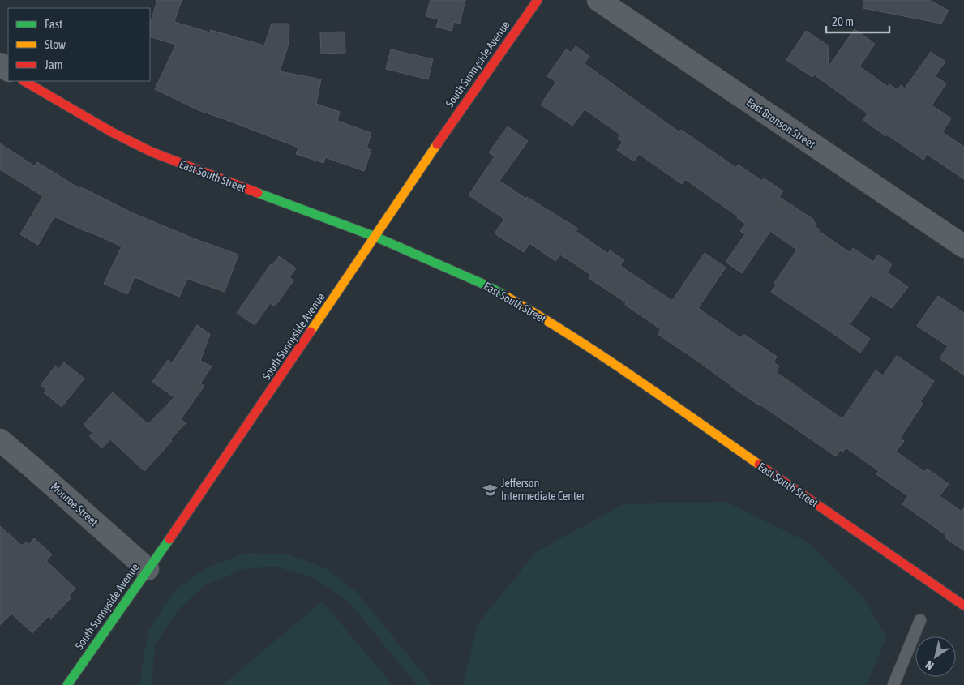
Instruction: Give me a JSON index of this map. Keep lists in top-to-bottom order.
{
  "streets": {
    "street": [
      "South Sunnyside Avenue",
      "East Bronson Street",
      "East South Street",
      "Monroe Street"
    ]
  },
  "crossings": [
    ["South Sunnyside Avenue", "East South Street"],
    ["South Sunnyside Avenue", "Monroe Street"]
  ],
  "places": {
    "school or university": ["Jefferson Intermediate Center"]
  },
  "legend": ["Fast", "Slow", "Jam"],
  "scale_bar": "20 m",
  "north": "bottom left"
}
